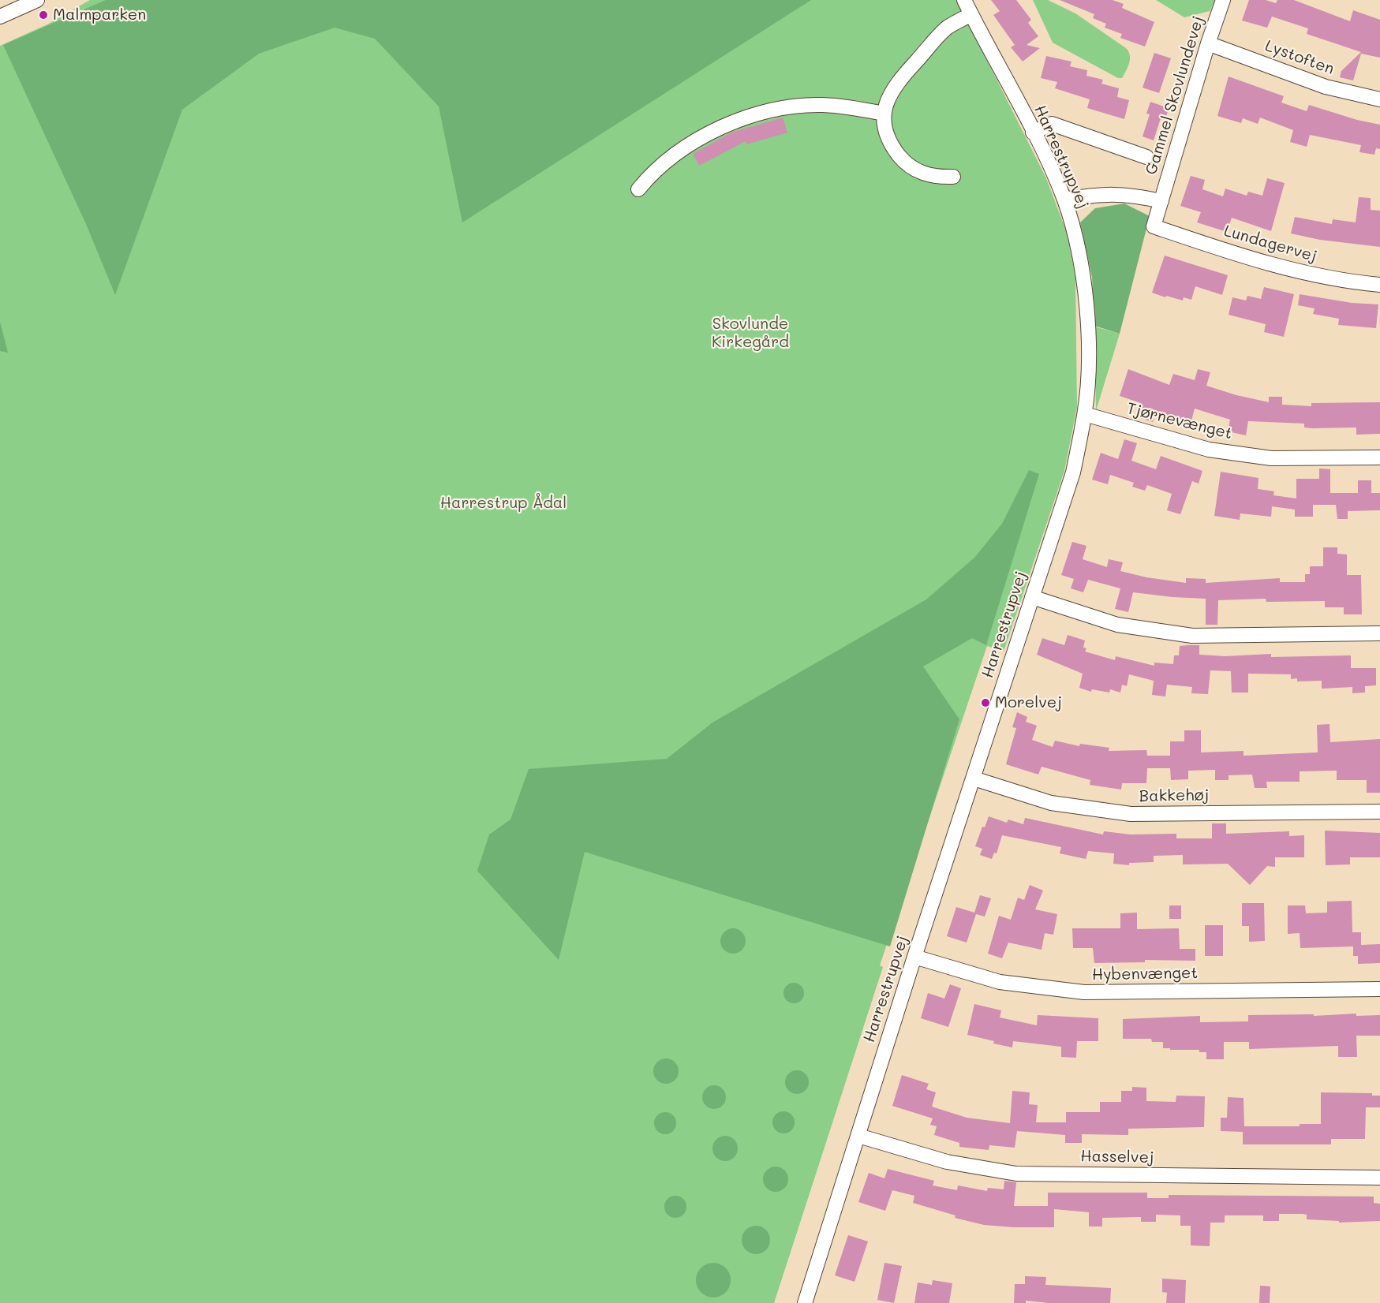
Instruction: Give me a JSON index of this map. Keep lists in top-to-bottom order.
{
  "streets": {
    "street": [
      "Lystoften",
      "Gammel Skovlundevej",
      "Harrestrupvej",
      "Lundagervej",
      "Tjørnevænget",
      "Bakkehøj",
      "Hybenvænget",
      "Hasselvej"
    ]
  },
  "crossings": [
    ["Lystoften", "Gammel Skovlundevej"],
    ["Gammel Skovlundevej", "Lundagervej"],
    ["Harrestrupvej", "Tjørnevænget"],
    ["Harrestrupvej", "Bakkehøj"],
    ["Harrestrupvej", "Hybenvænget"],
    ["Harrestrupvej", "Hasselvej"]
  ],
  "parks": ["Skovlunde Kirkegård", "Harrestrup Ådal"],
  "places": ["Malmparken", "Morelvej"]
}
